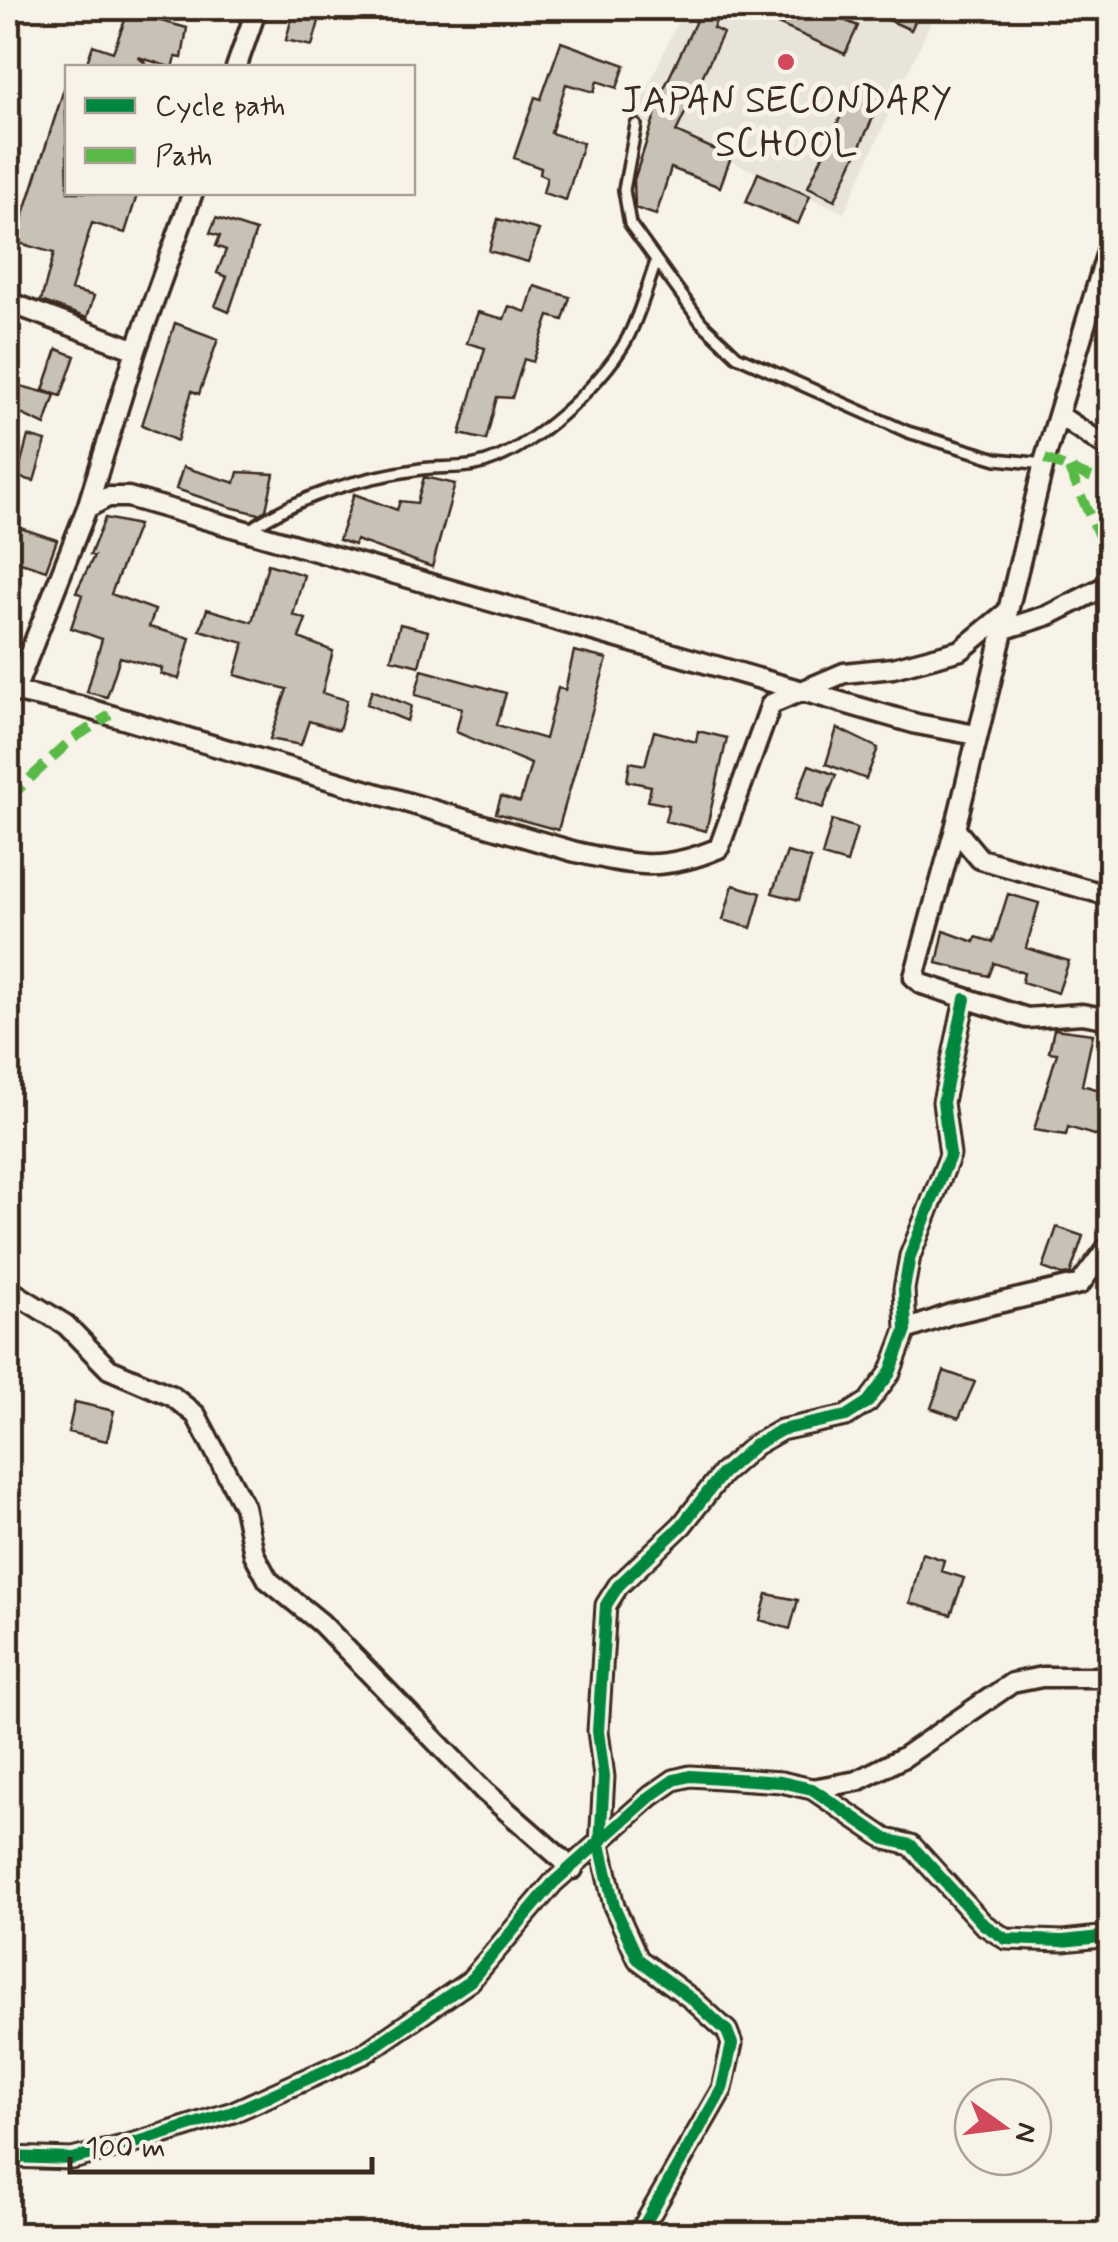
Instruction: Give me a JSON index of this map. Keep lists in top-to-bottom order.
{
  "places": ["JAPAN SECONDARY SCHOOL"],
  "legend": ["Cycle path", "Path"],
  "scale_bar": "100 m",
  "north": "right"
}
